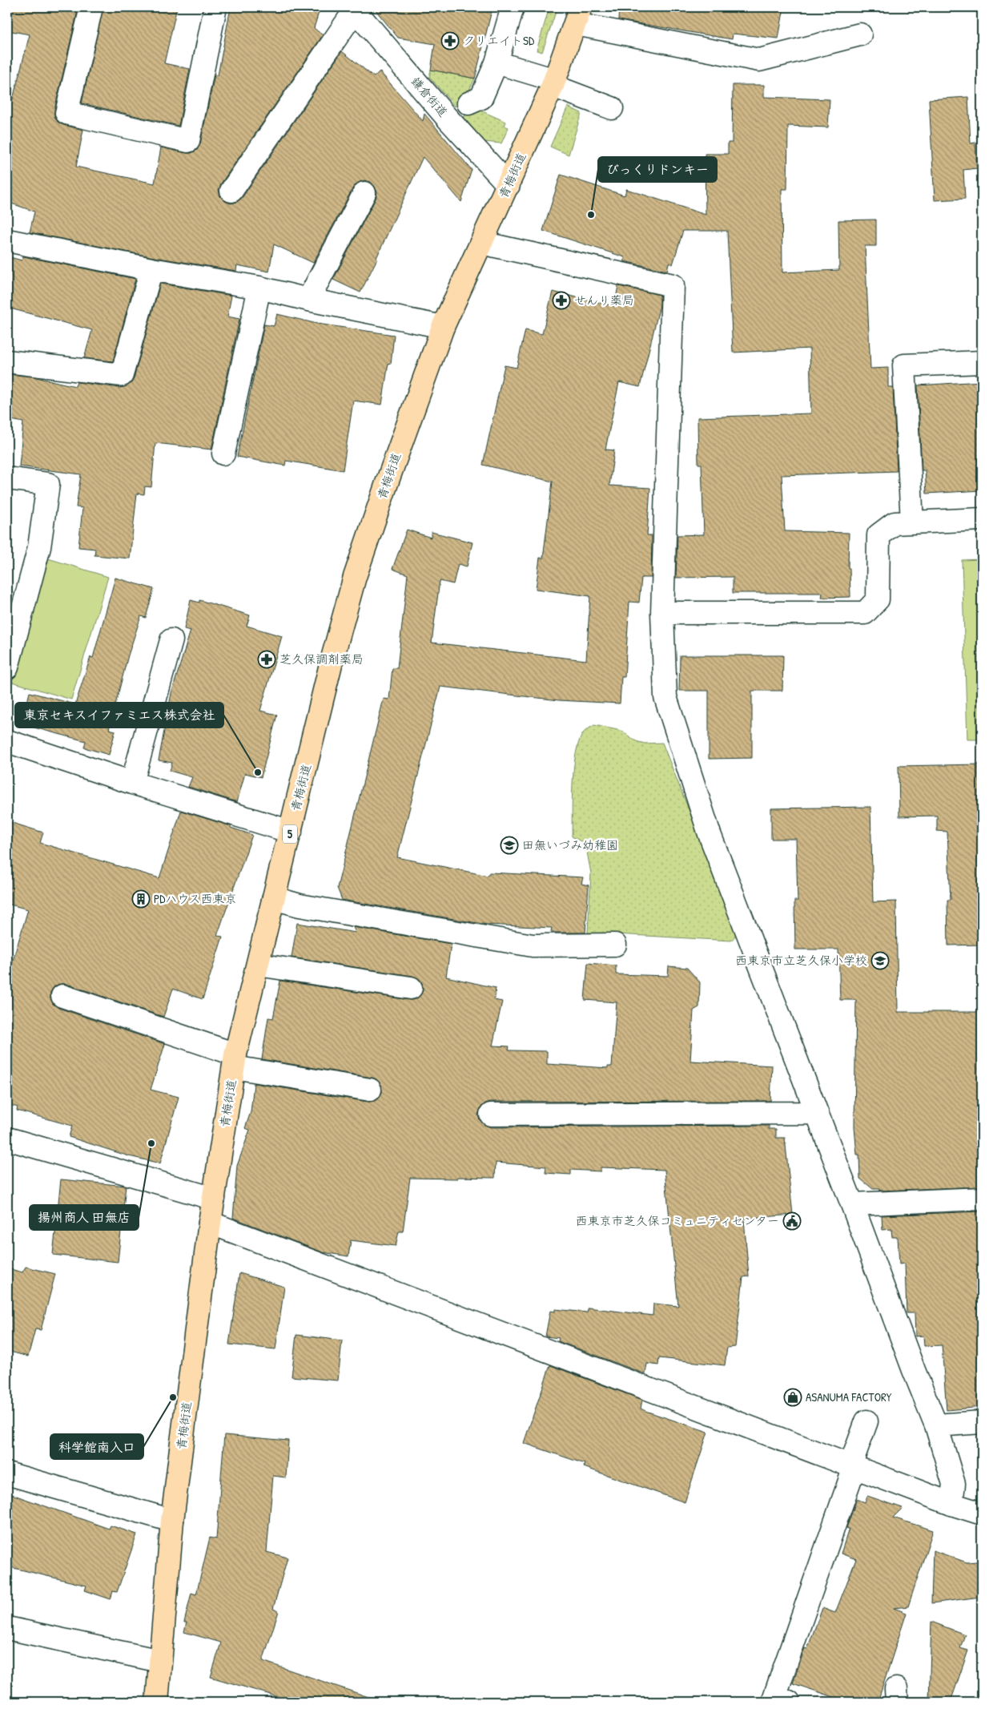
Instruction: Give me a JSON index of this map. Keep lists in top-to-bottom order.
{
  "streets": {
    "main road": ["青梅街道", "5"],
    "street": ["鎌倉街道"]
  },
  "crossings": [
    ["鎌倉街道", "青梅街道"]
  ],
  "places": {
    "pharmacy": ["クリエイトSD", "せんり薬局", "芝久保調剤薬局"],
    "other": [
      "びっくりドンキー",
      "東京セキスイファミエス株式会社",
      "揚州商人 田無店",
      "科学館南入口"
    ],
    "school or university": ["田無いづみ幼稚園", "西東京市立芝久保小学校"],
    "building": ["PDハウス西東京"],
    "public building": ["西東京市芝久保コミュニティセンター"],
    "shop": ["ASANUMA FACTORY"]
  }
}
